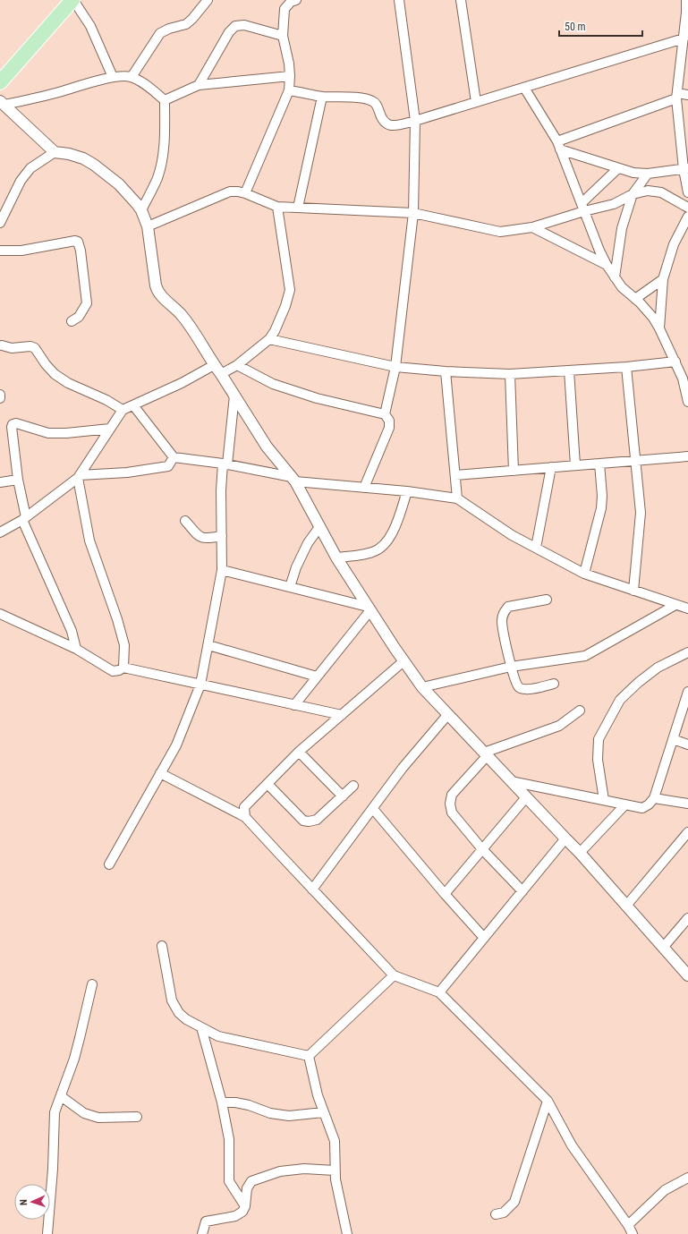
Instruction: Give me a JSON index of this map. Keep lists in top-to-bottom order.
{
  "scale_bar": "50 m",
  "north": "left"
}
